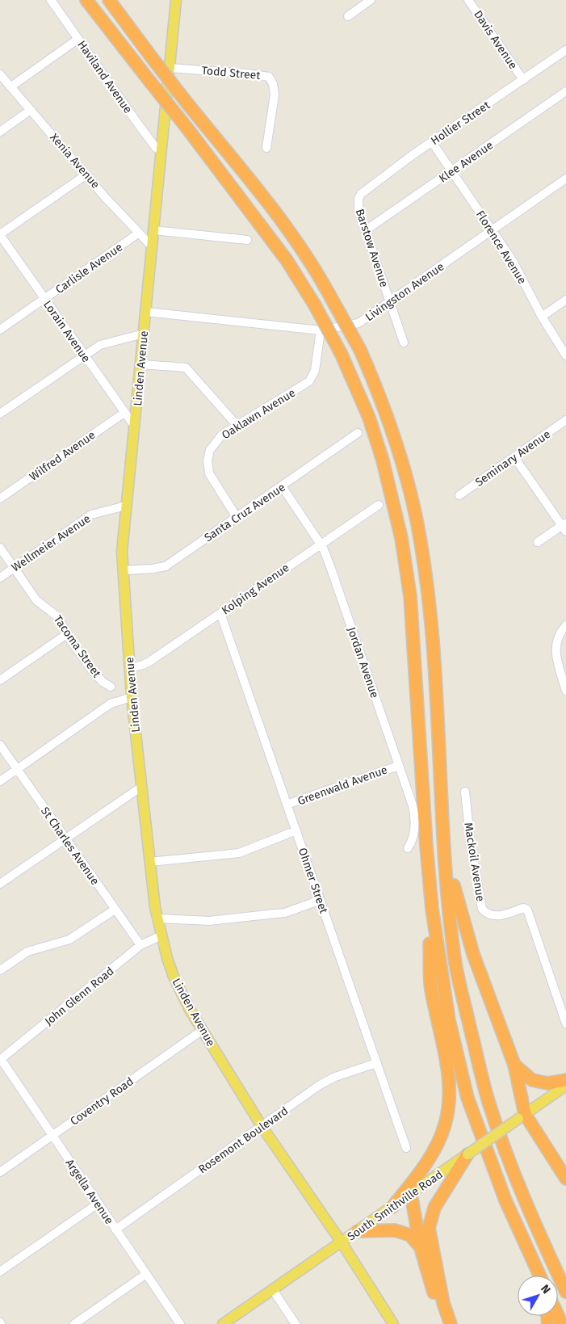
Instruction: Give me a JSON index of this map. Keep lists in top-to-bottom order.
{
  "streets": {
    "main road": ["Linden Avenue", "South Smithville Road"],
    "street": [
      "Davis Avenue",
      "Todd Street",
      "Haviland Avenue",
      "Hollier Street",
      "Xenia Avenue",
      "Klee Avenue",
      "Florence Avenue",
      "Barstow Avenue",
      "Carlisle Avenue",
      "Livingston Avenue",
      "Lorain Avenue",
      "Oaklawn Avenue",
      "Wilfred Avenue",
      "Seminary Avenue",
      "Santa Cruz Avenue",
      "Wellmeier Avenue",
      "Kolping Avenue",
      "Tacoma Street",
      "Jordan Avenue",
      "Greenwald Avenue",
      "St Charles Avenue",
      "Mackoil Avenue",
      "Ohmer Street",
      "John Glenn Road",
      "Coventry Road",
      "Rosemont Boulevard",
      "Argella Avenue"
    ]
  },
  "crossings": [
    ["Davis Avenue", "Hollier Street"],
    ["Todd Street", "Linden Avenue"],
    ["Haviland Avenue", "Linden Avenue"],
    ["Hollier Street", "Florence Avenue"],
    ["Hollier Street", "Barstow Avenue"],
    ["Xenia Avenue", "Carlisle Avenue"],
    ["Xenia Avenue", "Linden Avenue"],
    ["Klee Avenue", "Florence Avenue"],
    ["Klee Avenue", "Barstow Avenue"],
    ["Florence Avenue", "Livingston Avenue"],
    ["Barstow Avenue", "Livingston Avenue"],
    ["Carlisle Avenue", "Lorain Avenue"],
    ["Livingston Avenue", "Linden Avenue"],
    ["Livingston Avenue", "Oaklawn Avenue"],
    ["Lorain Avenue", "Linden Avenue"],
    ["Lorain Avenue", "Wilfred Avenue"],
    ["Linden Avenue", "Santa Cruz Avenue"],
    ["Linden Avenue", "Wellmeier Avenue"],
    ["Linden Avenue", "Kolping Avenue"],
    ["Linden Avenue", "John Glenn Road"],
    ["Linden Avenue", "Coventry Road"],
    ["Linden Avenue", "Rosemont Boulevard"],
    ["Linden Avenue", "South Smithville Road"],
    ["Oaklawn Avenue", "Santa Cruz Avenue"],
    ["Santa Cruz Avenue", "Jordan Avenue"],
    ["Wellmeier Avenue", "Tacoma Street"],
    ["Kolping Avenue", "Jordan Avenue"],
    ["Kolping Avenue", "Ohmer Street"],
    ["Jordan Avenue", "Greenwald Avenue"],
    ["Greenwald Avenue", "Ohmer Street"],
    ["St Charles Avenue", "John Glenn Road"],
    ["Ohmer Street", "Rosemont Boulevard"],
    ["John Glenn Road", "Argella Avenue"],
    ["Coventry Road", "Argella Avenue"],
    ["Rosemont Boulevard", "Argella Avenue"]
  ],
  "north": "top right"
}
